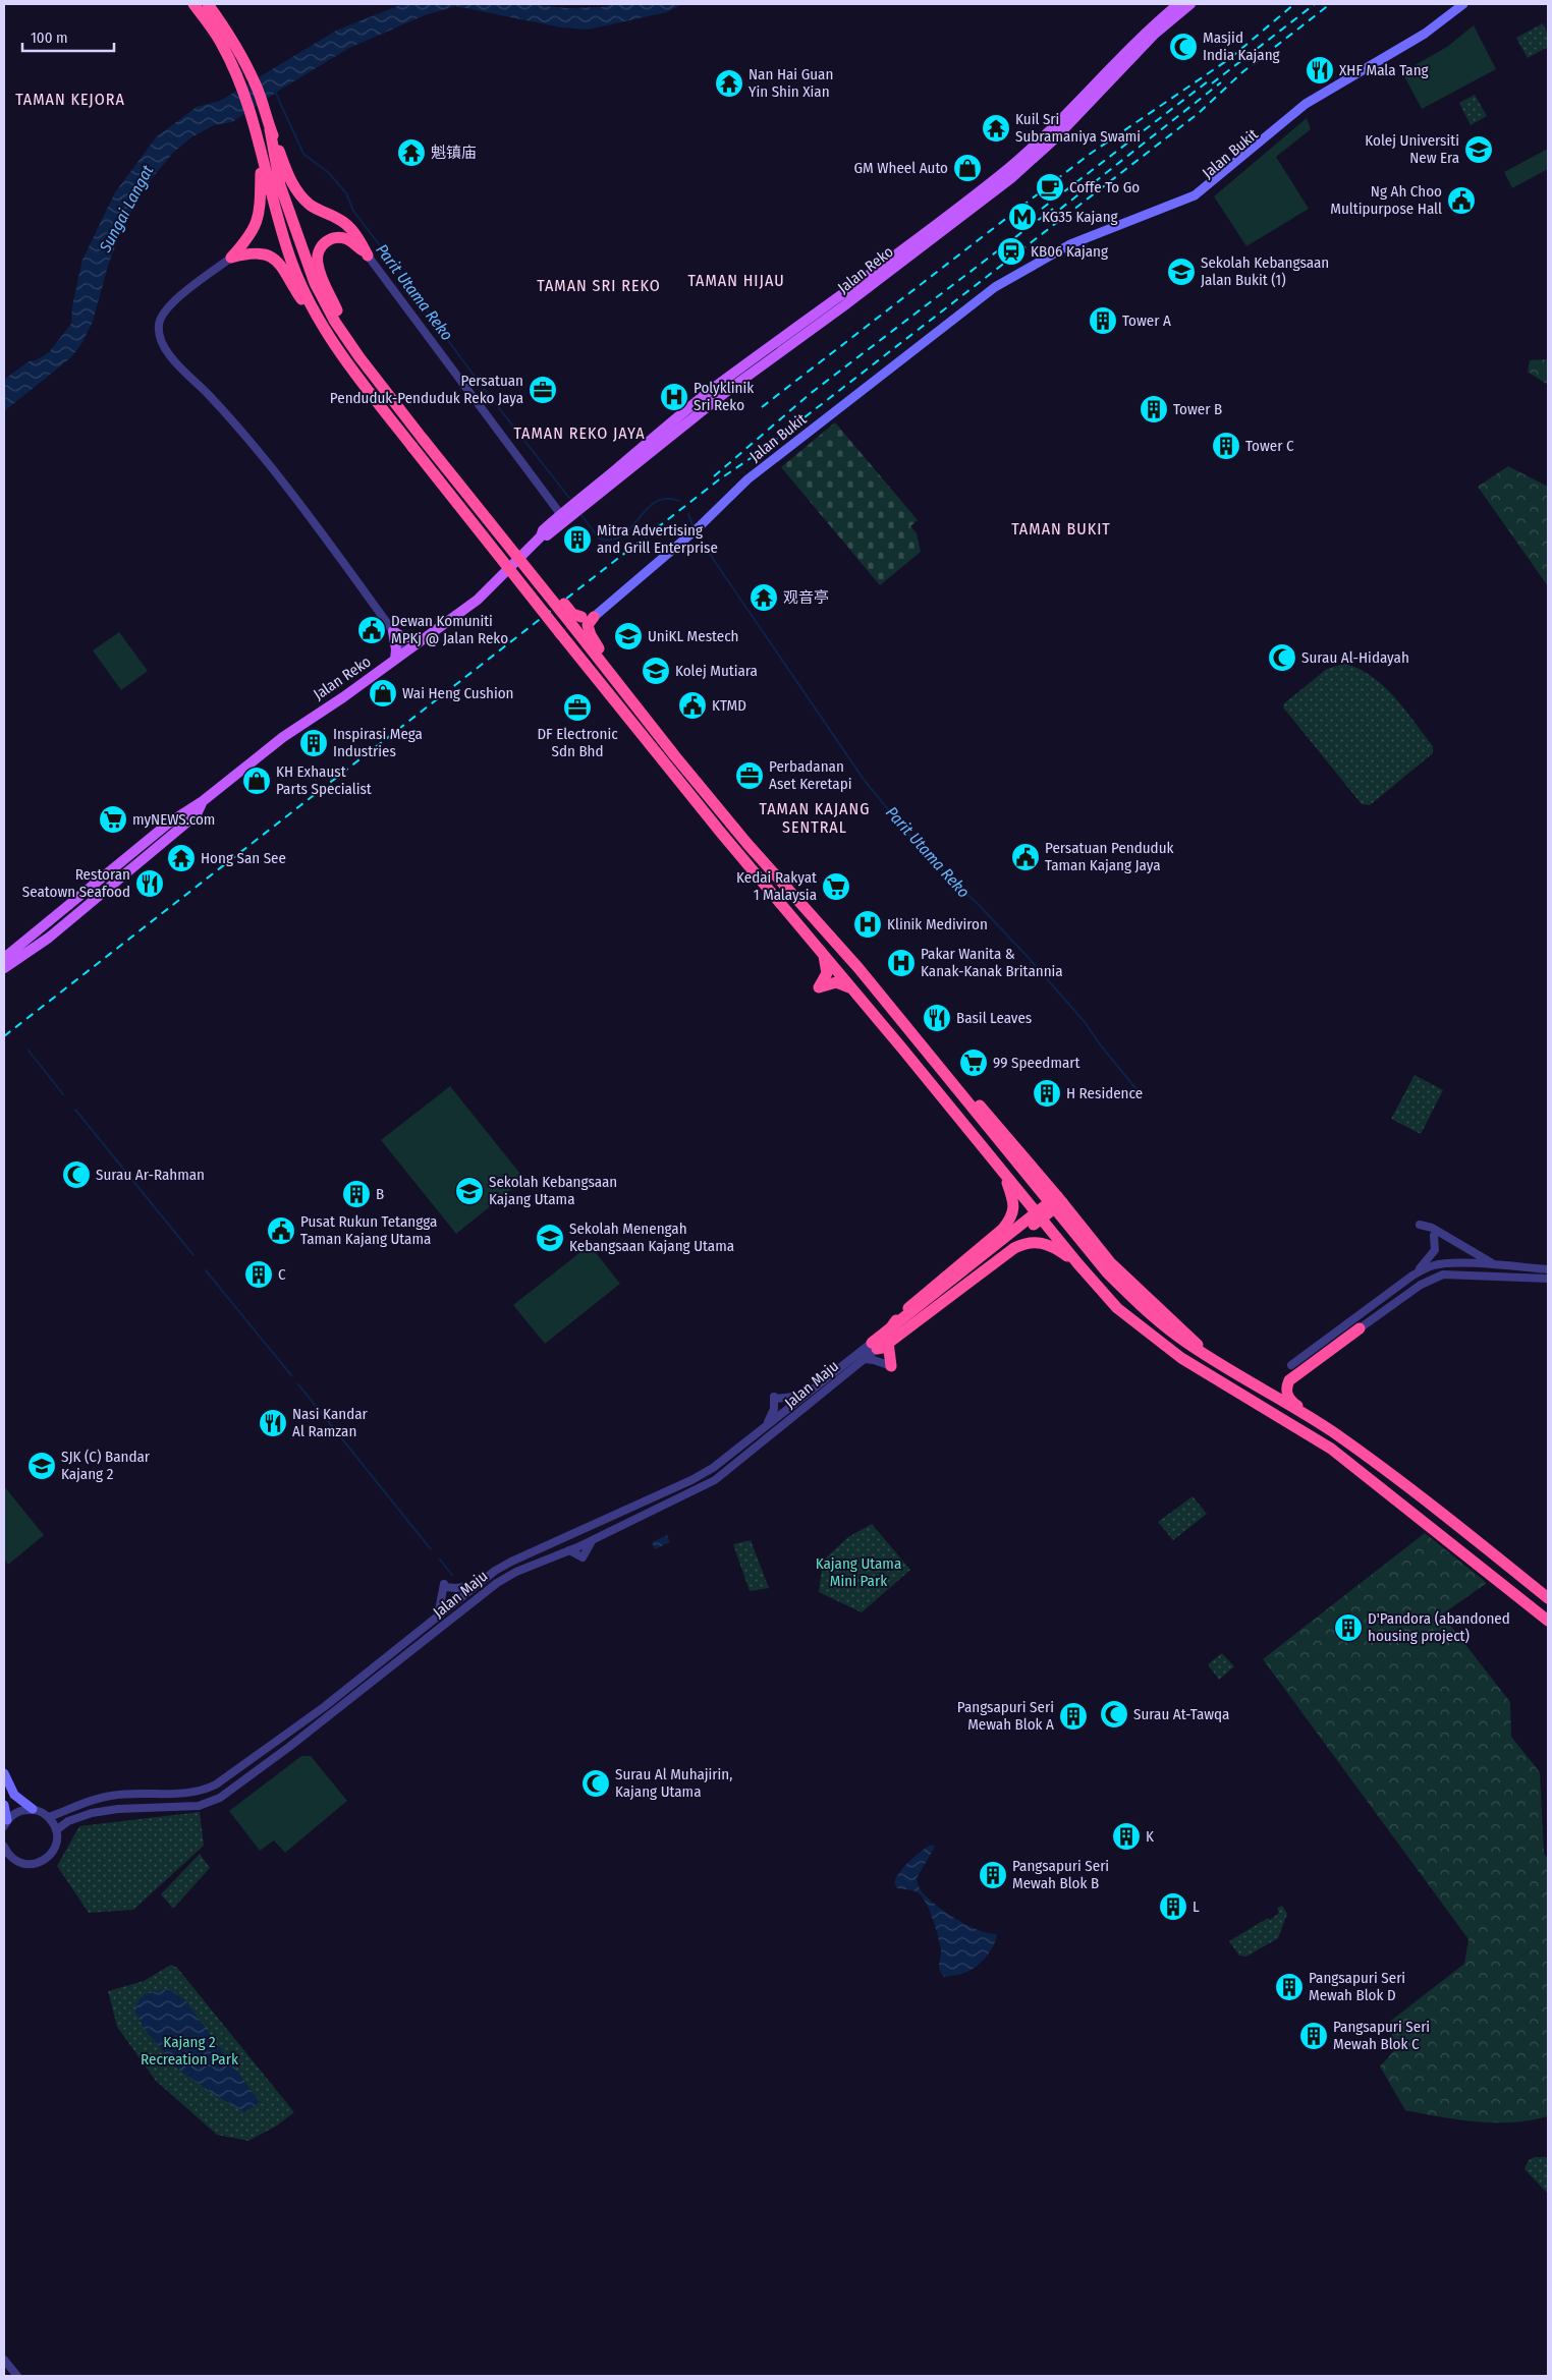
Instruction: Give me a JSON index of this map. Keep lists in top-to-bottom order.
{
  "streets": {
    "main road": ["Jalan Bukit", "Jalan Reko"],
    "street": ["Jalan Maju"]
  },
  "districts": [
    "TAMAN KEJORA",
    "TAMAN HIJAU",
    "TAMAN SRI REKO",
    "TAMAN REKO JAYA",
    "TAMAN BUKIT",
    "TAMAN KAJANG SENTRAL"
  ],
  "water": ["Sungai Langat", "Parit Utama Reko"],
  "parks": ["Kajang Utama Mini Park", "Kajang 2 Recreation Park"],
  "places": {
    "mosque": [
      "Masjid India Kajang",
      "Surau Al-Hidayah",
      "Surau Ar-Rahman",
      "Surau At-Tawqa",
      "Surau Al Muhajirin, Kajang Utama"
    ],
    "restaurant": [
      "XHF Mala Tang",
      "Restoran Seatown Seafood",
      "Basil Leaves",
      "Nasi Kandar Al Ramzan"
    ],
    "temple": [
      "Nan Hai Guan Yin Shin Xian",
      "Kuil Sri Subramaniya Swami",
      "魁镇庙",
      "观音亭",
      "Hong San See"
    ],
    "school or university": [
      "Kolej Universiti New Era",
      "Sekolah Kebangsaan Jalan Bukit (1)",
      "UniKL Mestech",
      "Kolej Mutiara",
      "Sekolah Kebangsaan Kajang Utama",
      "Sekolah Menengah Kebangsaan Kajang Utama",
      "SJK (C) Bandar Kajang 2"
    ],
    "shop": ["GM Wheel Auto", "Wai Heng Cushion", "KH Exhaust Parts Specialist"],
    "cafe": ["Coffe To Go"],
    "public building": [
      "Ng Ah Choo Multipurpose Hall",
      "Dewan Komuniti MPKj @ Jalan Reko",
      "KTMD",
      "Persatuan Penduduk Taman Kajang Jaya",
      "Pusat Rukun Tetangga Taman Kajang Utama"
    ],
    "metro station": ["KG35 Kajang"],
    "station": ["KB06 Kajang"],
    "building": [
      "Tower A",
      "Tower B",
      "Tower C",
      "Mitra Advertising and Grill Enterprise",
      "Inspirasi Mega Industries",
      "H Residence",
      "B",
      "C",
      "D'Pandora (abandoned housing project)",
      "Pangsapuri Seri Mewah Blok A",
      "K",
      "Pangsapuri Seri Mewah Blok B",
      "L",
      "Pangsapuri Seri Mewah Blok D",
      "Pangsapuri Seri Mewah Blok C"
    ],
    "office": ["Persatuan Penduduk-Penduduk Reko Jaya", "DF Electronic Sdn Bhd", "Perbadanan Aset Keretapi"],
    "hospital": ["Polyklinik Sri Reko", "Klinik Mediviron", "Pakar Wanita & Kanak-Kanak Britannia"],
    "supermarket": ["myNEWS.com", "Kedai Rakyat 1 Malaysia", "99 Speedmart"]
  },
  "scale_bar": "100 m"
}
